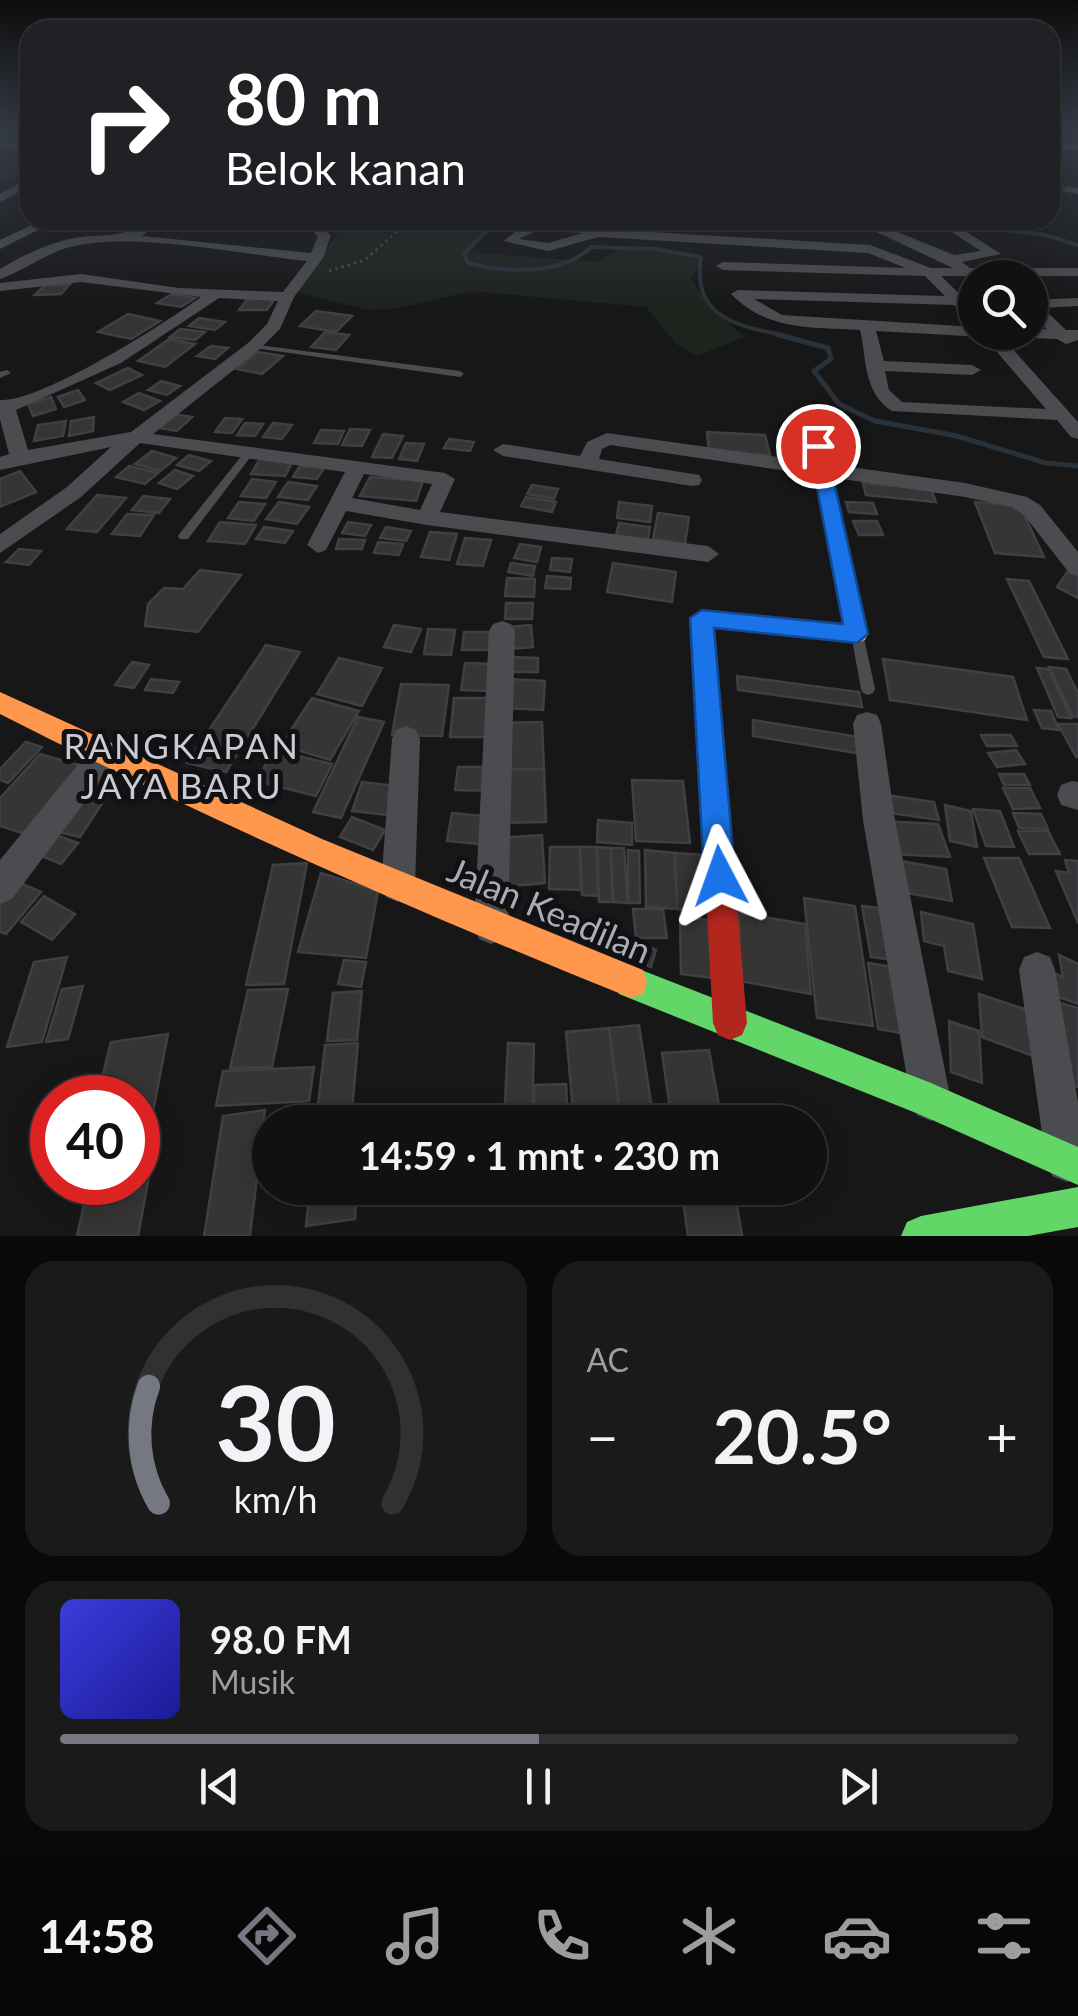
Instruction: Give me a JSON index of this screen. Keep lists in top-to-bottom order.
{
  "streets": {
    "main road": ["Jalan Keadilan"]
  },
  "districts": ["RANGKAPAN JAYA BARU"],
  "page": {
    "turn": ["80 m", "Belok kanan"],
    "limit": "40",
    "trip": "14:59 · 1 mnt · 230 m",
    "tile": "AC",
    "heat": ["−", "20.5°", "+"],
    "song": ["98.0 FM", "Musik"],
    "tabs": "14:58",
    "gauge": ["30", "km/h"]
  }
}
